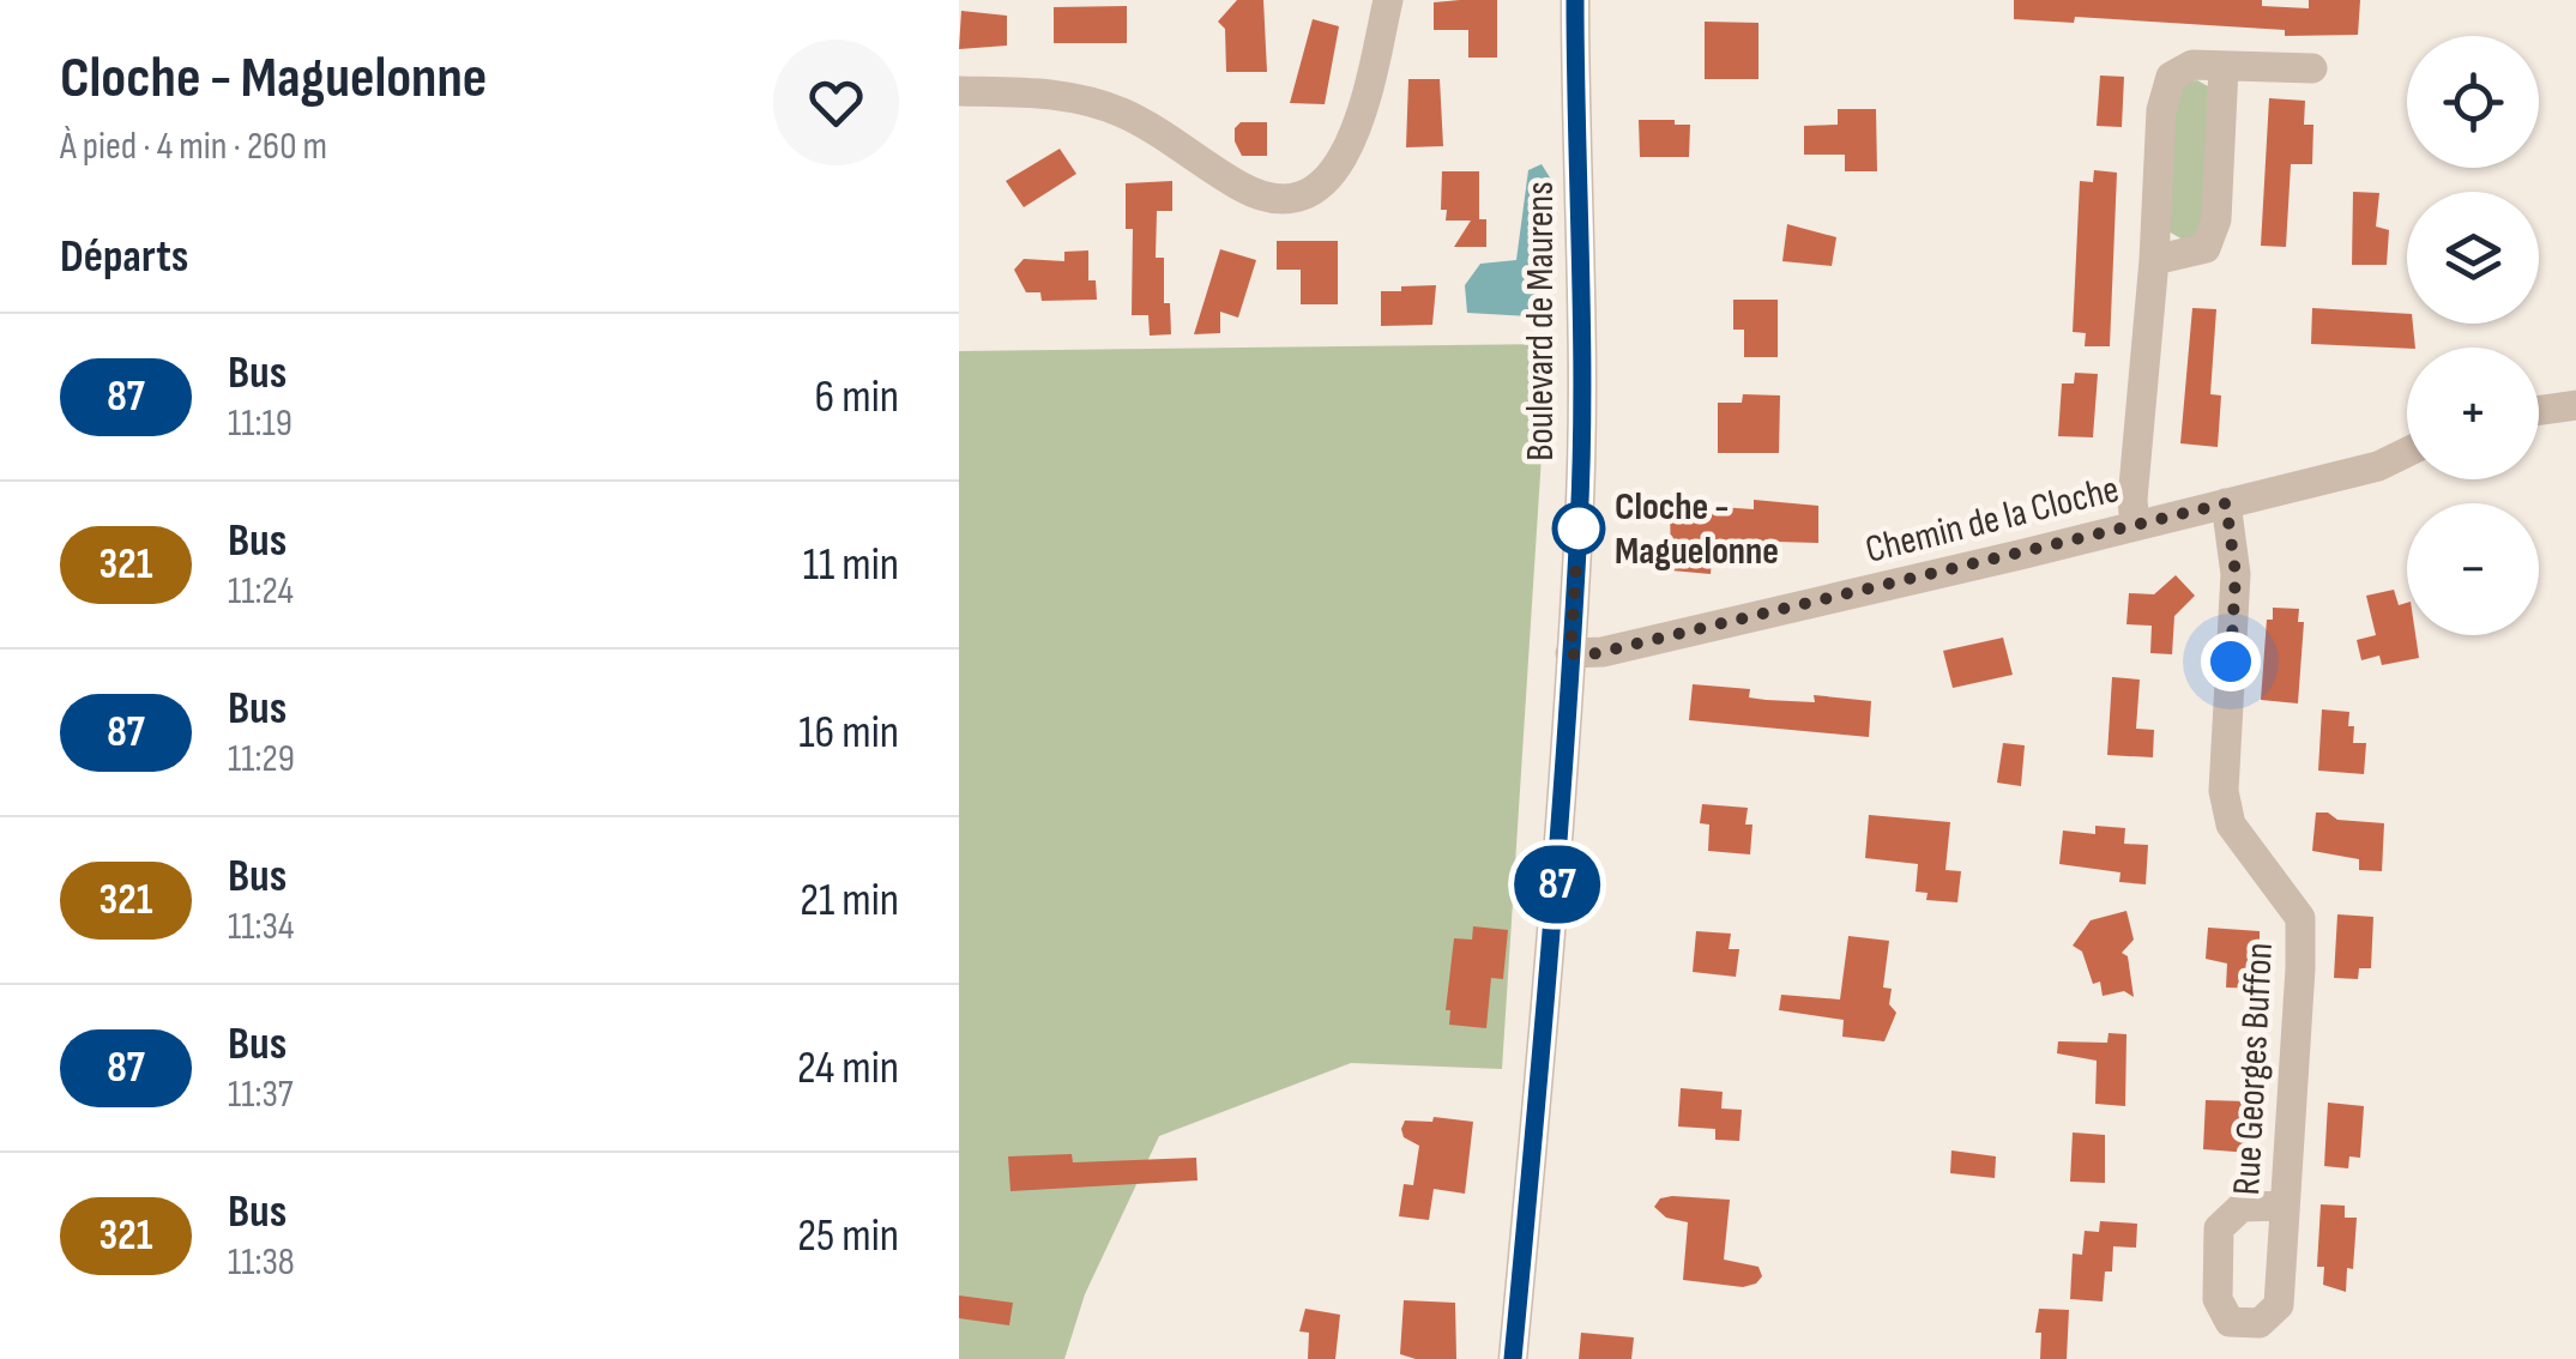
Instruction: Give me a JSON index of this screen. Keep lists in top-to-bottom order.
{
  "streets": {
    "street": ["Boulevard de Maurens", "Chemin de la Cloche", "Rue Georges Buffon"]
  },
  "crossings": [
    ["Boulevard de Maurens", "Chemin de la Cloche"],
    ["Chemin de la Cloche", "Rue Georges Buffon"]
  ],
  "places": ["Cloche - Maguelonne"],
  "lines": ["bus line 87"],
  "page": {
    "heading": [
      ["Cloche - Maguelonne", "À pied · 4 min · 260 m"],
      "Départs"
    ],
    "on_map": "87",
    "map_buttons": ["+", "−"],
    "list": [
      {
        "mark": "87",
        "name": "Bus",
        "note": "11:19",
        "value": "6 min"
      },
      {
        "mark": "321",
        "name": "Bus",
        "note": "11:24",
        "value": "11 min"
      },
      {
        "mark": "87",
        "name": "Bus",
        "note": "11:29",
        "value": "16 min"
      },
      {
        "mark": "321",
        "name": "Bus",
        "note": "11:34",
        "value": "21 min"
      },
      {
        "mark": "87",
        "name": "Bus",
        "note": "11:37",
        "value": "24 min"
      },
      {
        "mark": "321",
        "name": "Bus",
        "note": "11:38",
        "value": "25 min"
      }
    ]
  }
}
